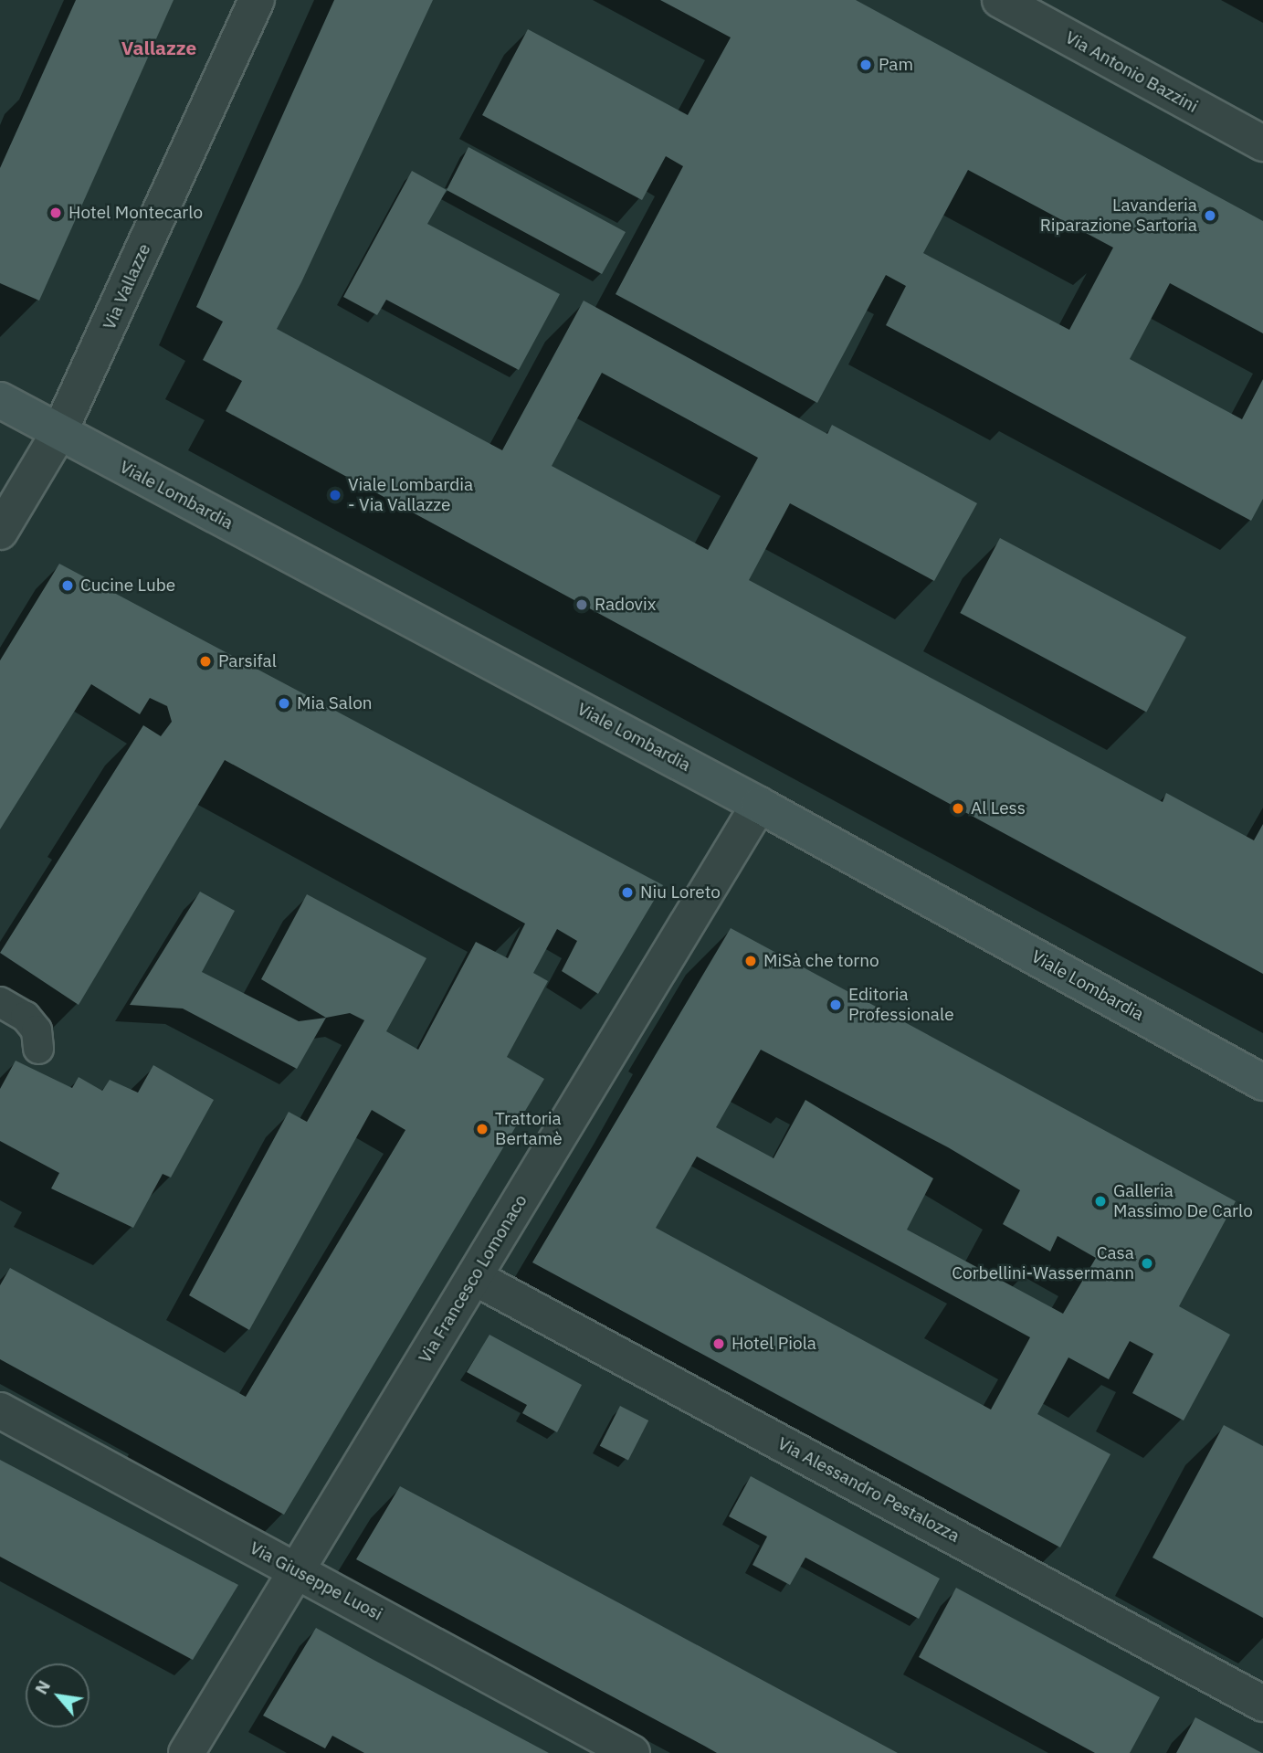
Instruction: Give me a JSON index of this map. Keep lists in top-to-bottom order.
{
  "streets": {
    "street": [
      "Via Antonio Bazzini",
      "Via Vallazze",
      "Viale Lombardia",
      "Via Francesco Lomonaco",
      "Via Alessandro Pestalozza",
      "Via Giuseppe Luosi"
    ]
  },
  "crossings": [
    ["Via Vallazze", "Viale Lombardia"],
    ["Viale Lombardia", "Via Francesco Lomonaco"],
    ["Via Francesco Lomonaco", "Via Alessandro Pestalozza"],
    ["Via Francesco Lomonaco", "Via Giuseppe Luosi"]
  ],
  "districts": ["Vallazze"],
  "places": [
    "Pam",
    "Hotel Montecarlo",
    "Lavanderia Riparazione Sartoria",
    "Viale Lombardia - Via Vallazze",
    "Cucine Lube",
    "Radovix",
    "Parsifal",
    "Mia Salon",
    "Al Less",
    "Niu Loreto",
    "MiSà che torno",
    "Editoria Professionale",
    "Trattoria Bertamè",
    "Galleria Massimo De Carlo",
    "Casa Corbellini-Wassermann",
    "Hotel Piola"
  ],
  "north": "top left"
}
